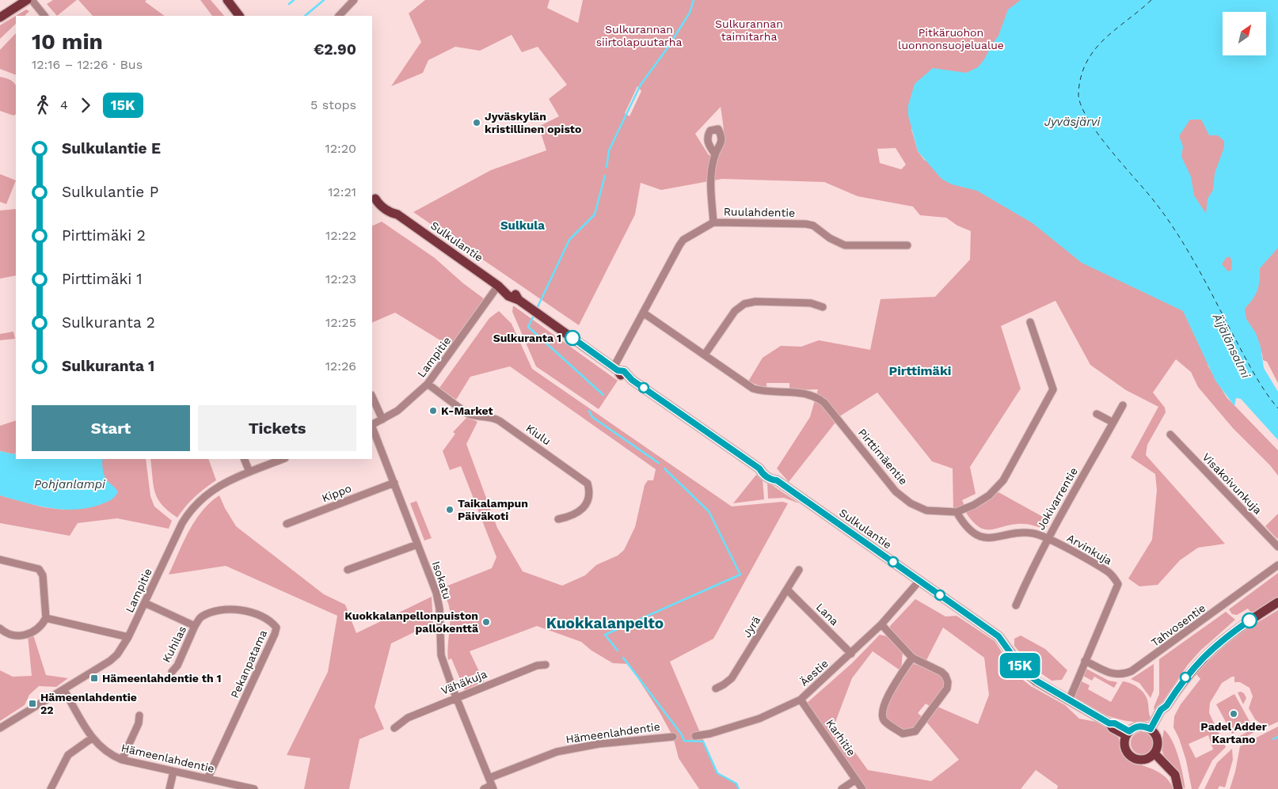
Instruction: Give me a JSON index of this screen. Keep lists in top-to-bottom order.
{
  "streets": {
    "main road": ["Sulkulantie"],
    "street": [
      "Ruulahdentie",
      "Lampitie",
      "Kiulu",
      "Pirttimäentie",
      "Visakoivunkuja",
      "Kippo",
      "Jokivarrentie",
      "Arvinkuja",
      "Isokatu",
      "Lana",
      "Tahvosentie",
      "Jyrä",
      "Kuhilas",
      "Pekanpatama",
      "Äestie",
      "Vähäkuja",
      "Hämeenlahdentie",
      "Karhitie"
    ]
  },
  "crossings": [
    ["Ruulahdentie", "Sulkulantie"],
    ["Ruulahdentie", "Pirttimäentie"],
    ["Sulkulantie", "Lampitie"],
    ["Sulkulantie", "Arvinkuja"],
    ["Sulkulantie", "Äestie"],
    ["Lampitie", "Kiulu"],
    ["Lampitie", "Hämeenlahdentie"],
    ["Pirttimäentie", "Arvinkuja"],
    ["Kippo", "Isokatu"],
    ["Jokivarrentie", "Arvinkuja"],
    ["Arvinkuja", "Tahvosentie"],
    ["Isokatu", "Vähäkuja"],
    ["Isokatu", "Hämeenlahdentie"],
    ["Lana", "Jyrä"],
    ["Lana", "Äestie"],
    ["Kuhilas", "Pekanpatama"],
    ["Pekanpatama", "Hämeenlahdentie"],
    ["Äestie", "Karhitie"]
  ],
  "districts": ["Sulkula", "Pirttimäki", "Kuokkalanpelto"],
  "water": ["Jyväsjärvi", "Äijälänsalmi", "Pohjanlampi"],
  "parks": ["Sulkurannan taimitarha", "Sulkurannan siirtolapuutarha", "Pitkäruohon luonnonsuojelualue"],
  "places": {
    "other": [
      "Jyväskylän kristillinen opisto",
      "Sulkuranta 1",
      "K-Market",
      "Taikalampun Päiväkoti",
      "Kuokkalanpellonpuiston pallokenttä",
      "Padel Adder Kartano"
    ],
    "transit": ["Hämeenlahdentie th 1", "Hämeenlahdentie 22"]
  },
  "lines": ["bus line 15K"],
  "north": "top right",
  "page": {
    "on_map": "15K",
    "heading": ["10 min", "12:16 – 12:26 · Bus", "€2.90"],
    "legs": ["4", "15K", "5 stops"],
    "list": [
      {
        "name": "Sulkulantie E",
        "value": "12:20"
      },
      {
        "name": "Sulkulantie P",
        "value": "12:21"
      },
      {
        "name": "Pirttimäki 2",
        "value": "12:22"
      },
      {
        "name": "Pirttimäki 1",
        "value": "12:23"
      },
      {
        "name": "Sulkuranta 2",
        "value": "12:25"
      },
      {
        "name": "Sulkuranta 1",
        "value": "12:26"
      }
    ],
    "buttons": ["Start", "Tickets"]
  }
}
